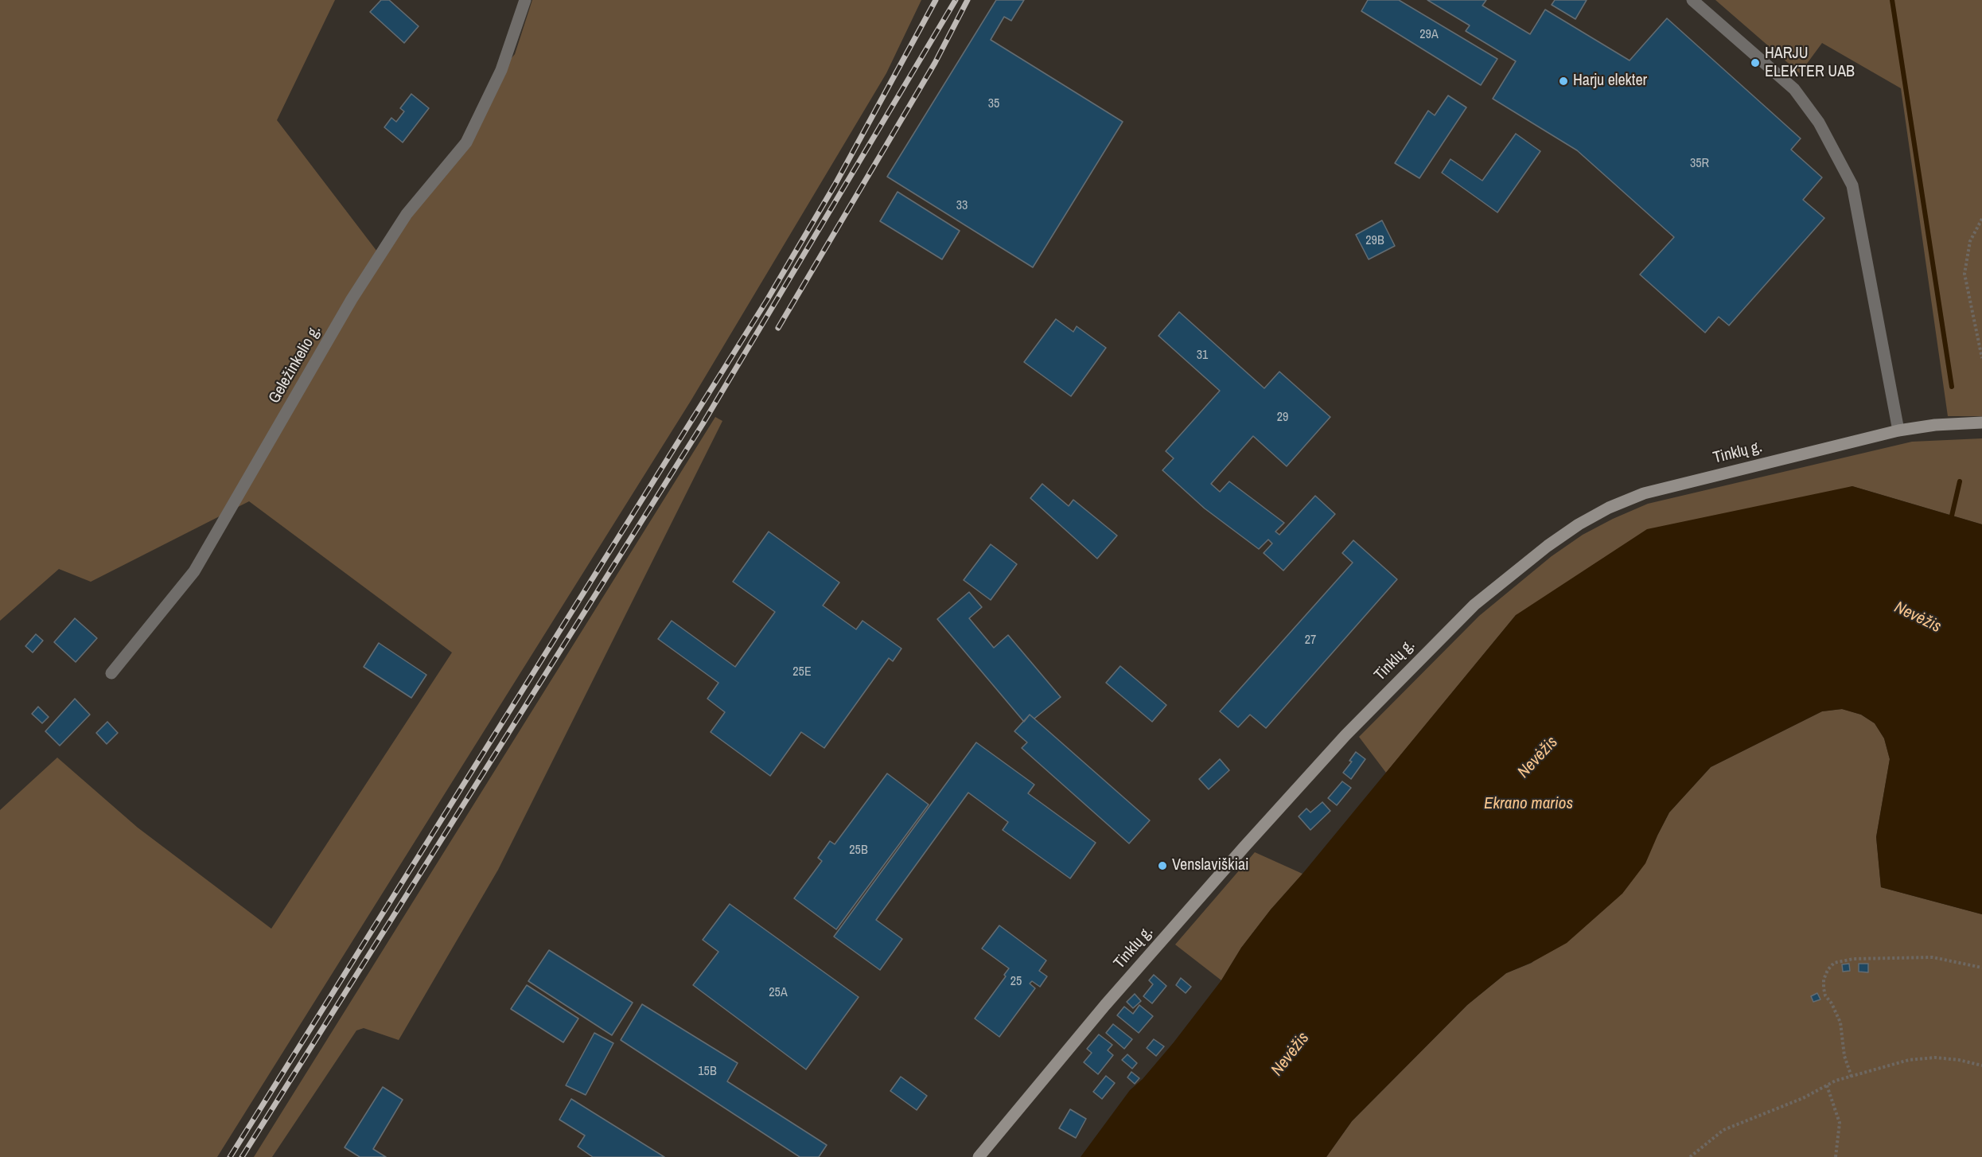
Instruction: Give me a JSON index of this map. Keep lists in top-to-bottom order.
{
  "streets": {
    "main road": ["Tinklų g."],
    "street": ["Geležinkelio g."]
  },
  "water": ["Nevėžis", "Ekrano marios"],
  "places": ["HARJU ELEKTER UAB", "Harju elekter", "Venslaviškiai"],
  "house_numbers": [
    "29A",
    "35",
    "35R",
    "33",
    "29B",
    "31",
    "29",
    "27",
    "25E",
    "25B",
    "25",
    "25A",
    "15B"
  ]
}
